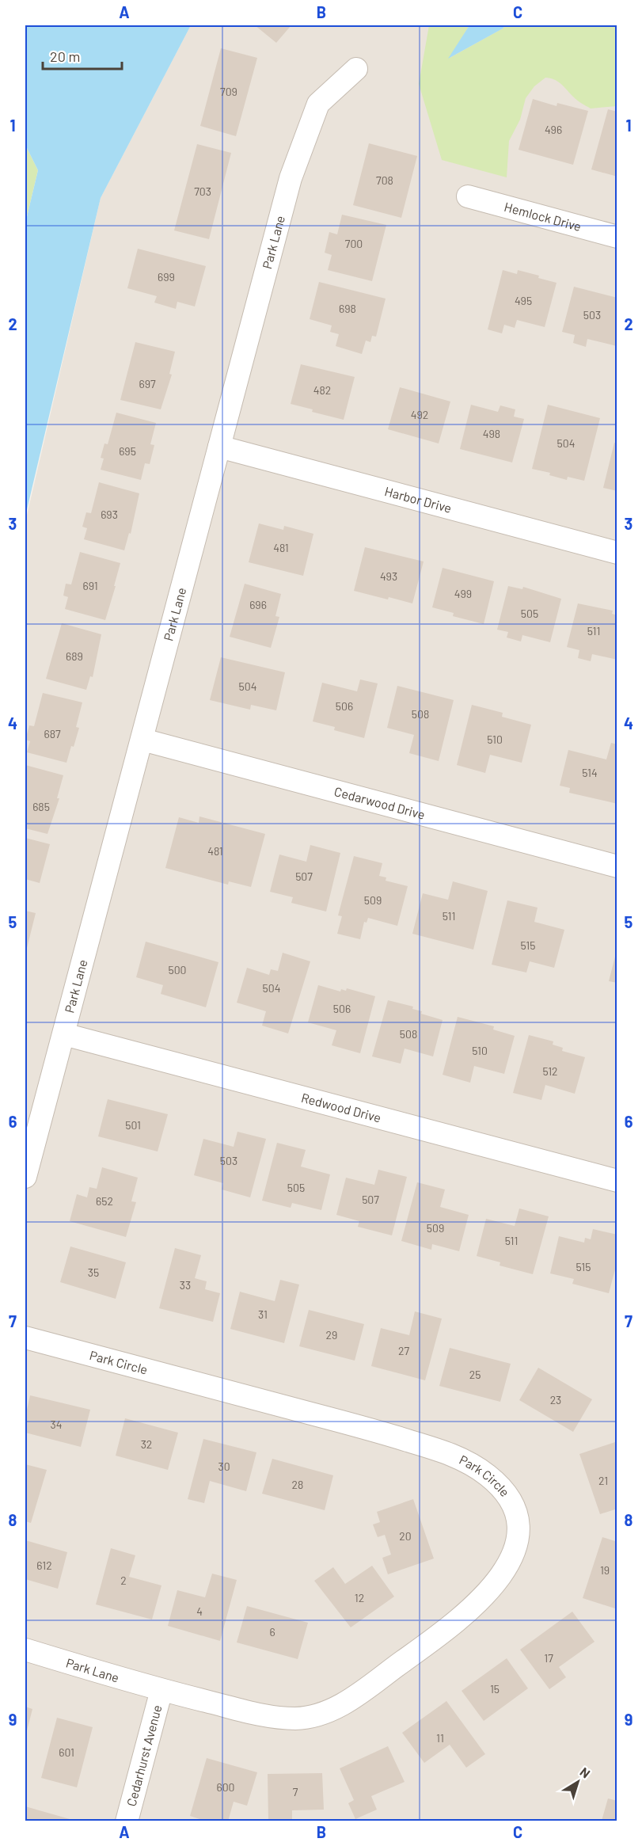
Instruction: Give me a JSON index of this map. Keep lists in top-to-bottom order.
{
  "streets": {
    "street": [
      "Hemlock Drive",
      "Park Lane",
      "Harbor Drive",
      "Cedarwood Drive",
      "Redwood Drive",
      "Park Circle",
      "Cedarhurst Avenue"
    ]
  },
  "crossings": [
    ["Park Lane", "Harbor Drive"],
    ["Park Lane", "Cedarwood Drive"],
    ["Park Lane", "Redwood Drive"],
    ["Park Lane", "Park Circle"],
    ["Park Lane", "Cedarhurst Avenue"],
    ["Park Circle", "Cedarhurst Avenue"]
  ],
  "house_numbers": [
    "709",
    "496",
    "708",
    "703",
    "700",
    "699",
    "495",
    "698",
    "503",
    "697",
    "482",
    "492",
    "498",
    "504",
    "695",
    "693",
    "481",
    "493",
    "691",
    "499",
    "696",
    "505",
    "511",
    "689",
    "504",
    "506",
    "508",
    "687",
    "510",
    "514",
    "685",
    "481",
    "507",
    "509",
    "511",
    "515",
    "500",
    "504",
    "506",
    "508",
    "510",
    "512",
    "501",
    "503",
    "505",
    "507",
    "652",
    "509",
    "511",
    "515",
    "35",
    "33",
    "31",
    "29",
    "27",
    "25",
    "23",
    "34",
    "32",
    "30",
    "21",
    "28",
    "20",
    "612",
    "19",
    "2",
    "12",
    "4",
    "6",
    "17",
    "15",
    "11",
    "601",
    "600",
    "7"
  ],
  "scale_bar": "20 m",
  "north": "top right",
  "grid": {
    "columns": ["A", "B", "C"],
    "rows": [
      "1",
      "2",
      "3",
      "4",
      "5",
      "6",
      "7",
      "8",
      "9"
    ]
  }
}
